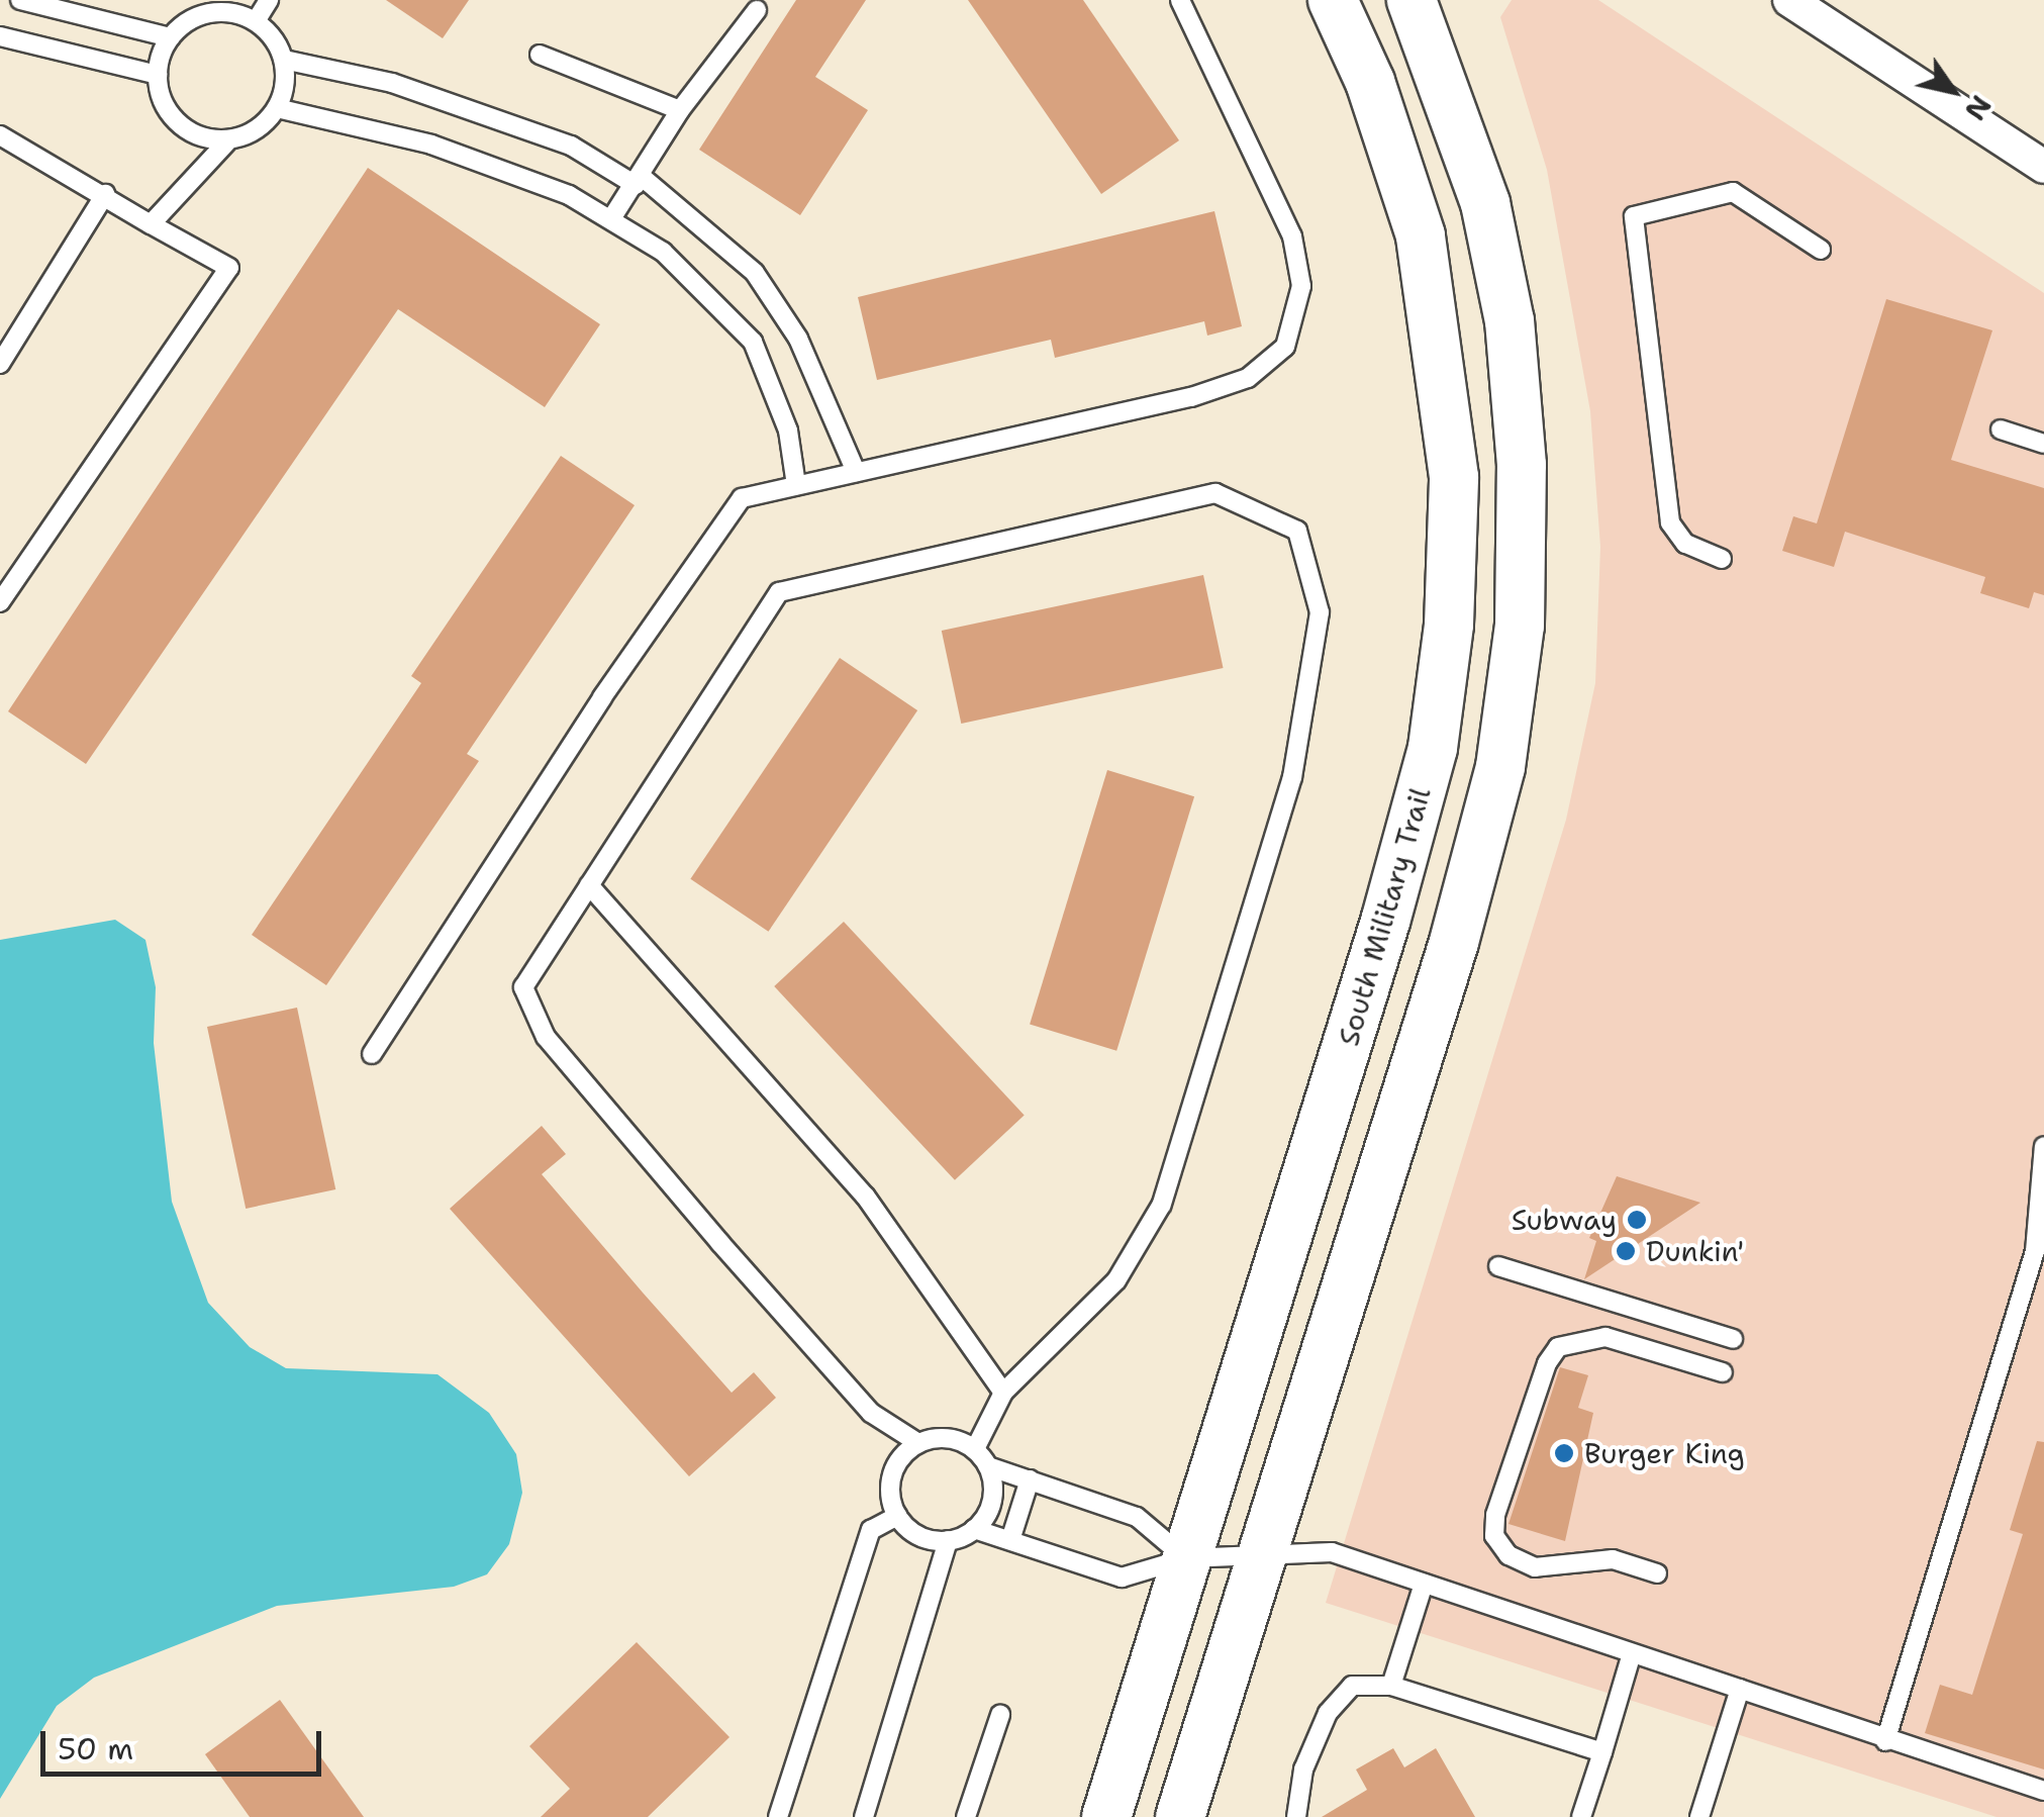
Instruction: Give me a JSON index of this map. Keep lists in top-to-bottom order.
{
  "streets": {
    "street": ["South Military Trail"]
  },
  "places": ["Subway", "Dunkin'", "Burger King"],
  "scale_bar": "50 m",
  "north": "bottom right"
}
